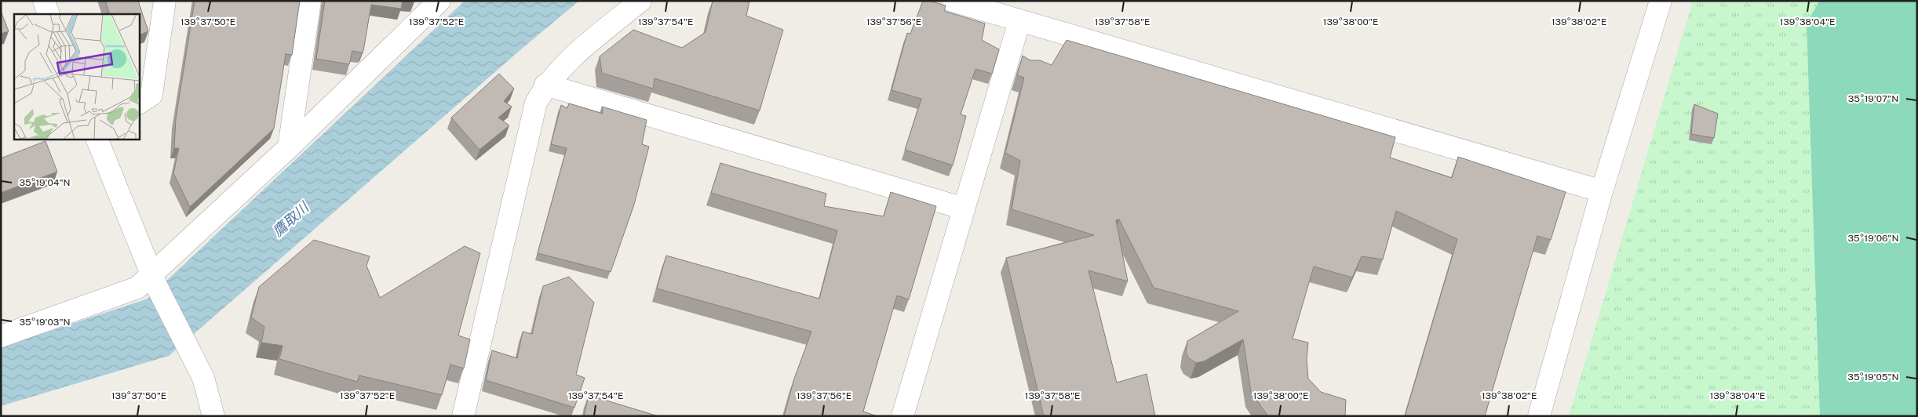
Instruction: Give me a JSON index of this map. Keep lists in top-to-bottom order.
{
  "water": ["鷹取川"],
  "coordinates": [
    "139°37'50\"E",
    "139°37'52\"E",
    "139°37'54\"E",
    "139°37'56\"E",
    "139°37'58\"E",
    "139°38'00\"E",
    "139°38'02\"E",
    "139°38'04\"E",
    "35°19'07\"N",
    "35°19'04\"N",
    "35°19'06\"N",
    "35°19'03\"N",
    "35°19'05\"N"
  ]
}
